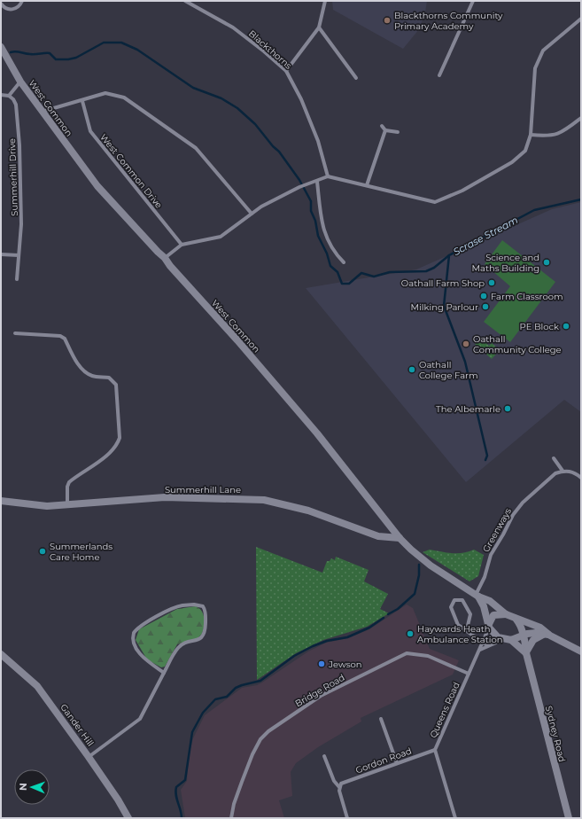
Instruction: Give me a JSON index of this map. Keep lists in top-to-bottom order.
{
  "streets": {
    "main road": [
      "West Common",
      "Summerhill Lane",
      "Gander Hill",
      "Sydney Road"
    ],
    "street": [
      "Blackthorns",
      "West Common Drive",
      "Summerhill Drive",
      "Greenways",
      "Bridge Road",
      "Queens Road",
      "Gordon Road"
    ]
  },
  "crossings": [
    ["West Common", "Summerhill Lane"],
    ["West Common", "Greenways"],
    ["Bridge Road", "Queens Road"],
    ["Queens Road", "Gordon Road"]
  ],
  "water": ["Scrase Stream"],
  "places": [
    "Blackthorns Community Primary Academy",
    "Science and Maths Building",
    "Oathall Farm Shop",
    "Farm Classroom",
    "Milking Parlour",
    "PE Block",
    "Oathall Community College",
    "Oathall College Farm",
    "The Albemarle",
    "Summerlands Care Home",
    "Haywards Heath Ambulance Station",
    "Jewson"
  ],
  "north": "left"
}
